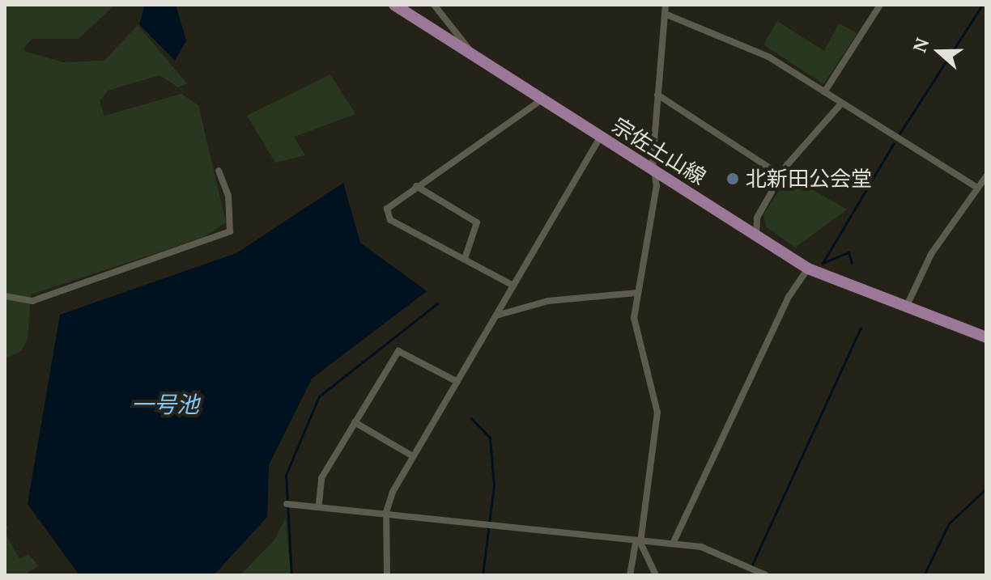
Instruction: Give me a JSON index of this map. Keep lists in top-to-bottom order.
{
  "streets": {
    "main road": ["宗佐土山線"]
  },
  "water": ["一号池"],
  "places": ["北新田公会堂"],
  "north": "left"
}
